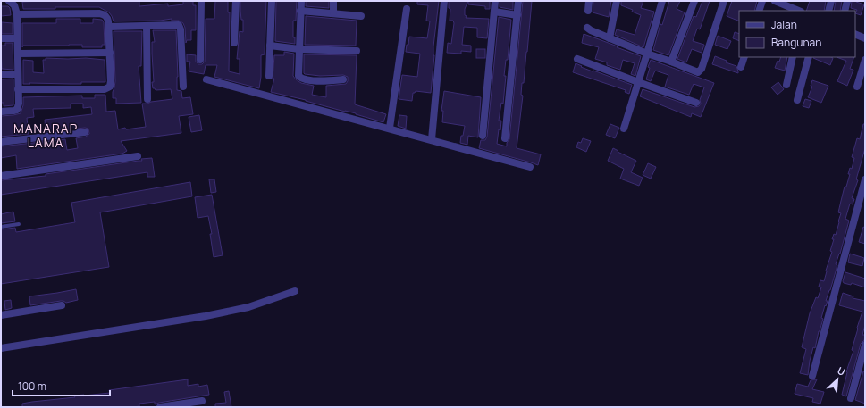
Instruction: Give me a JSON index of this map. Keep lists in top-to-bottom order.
{
  "districts": ["MANARAP LAMA"],
  "legend": ["Jalan", "Bangunan"],
  "scale_bar": "100 m",
  "north": "top right"
}
